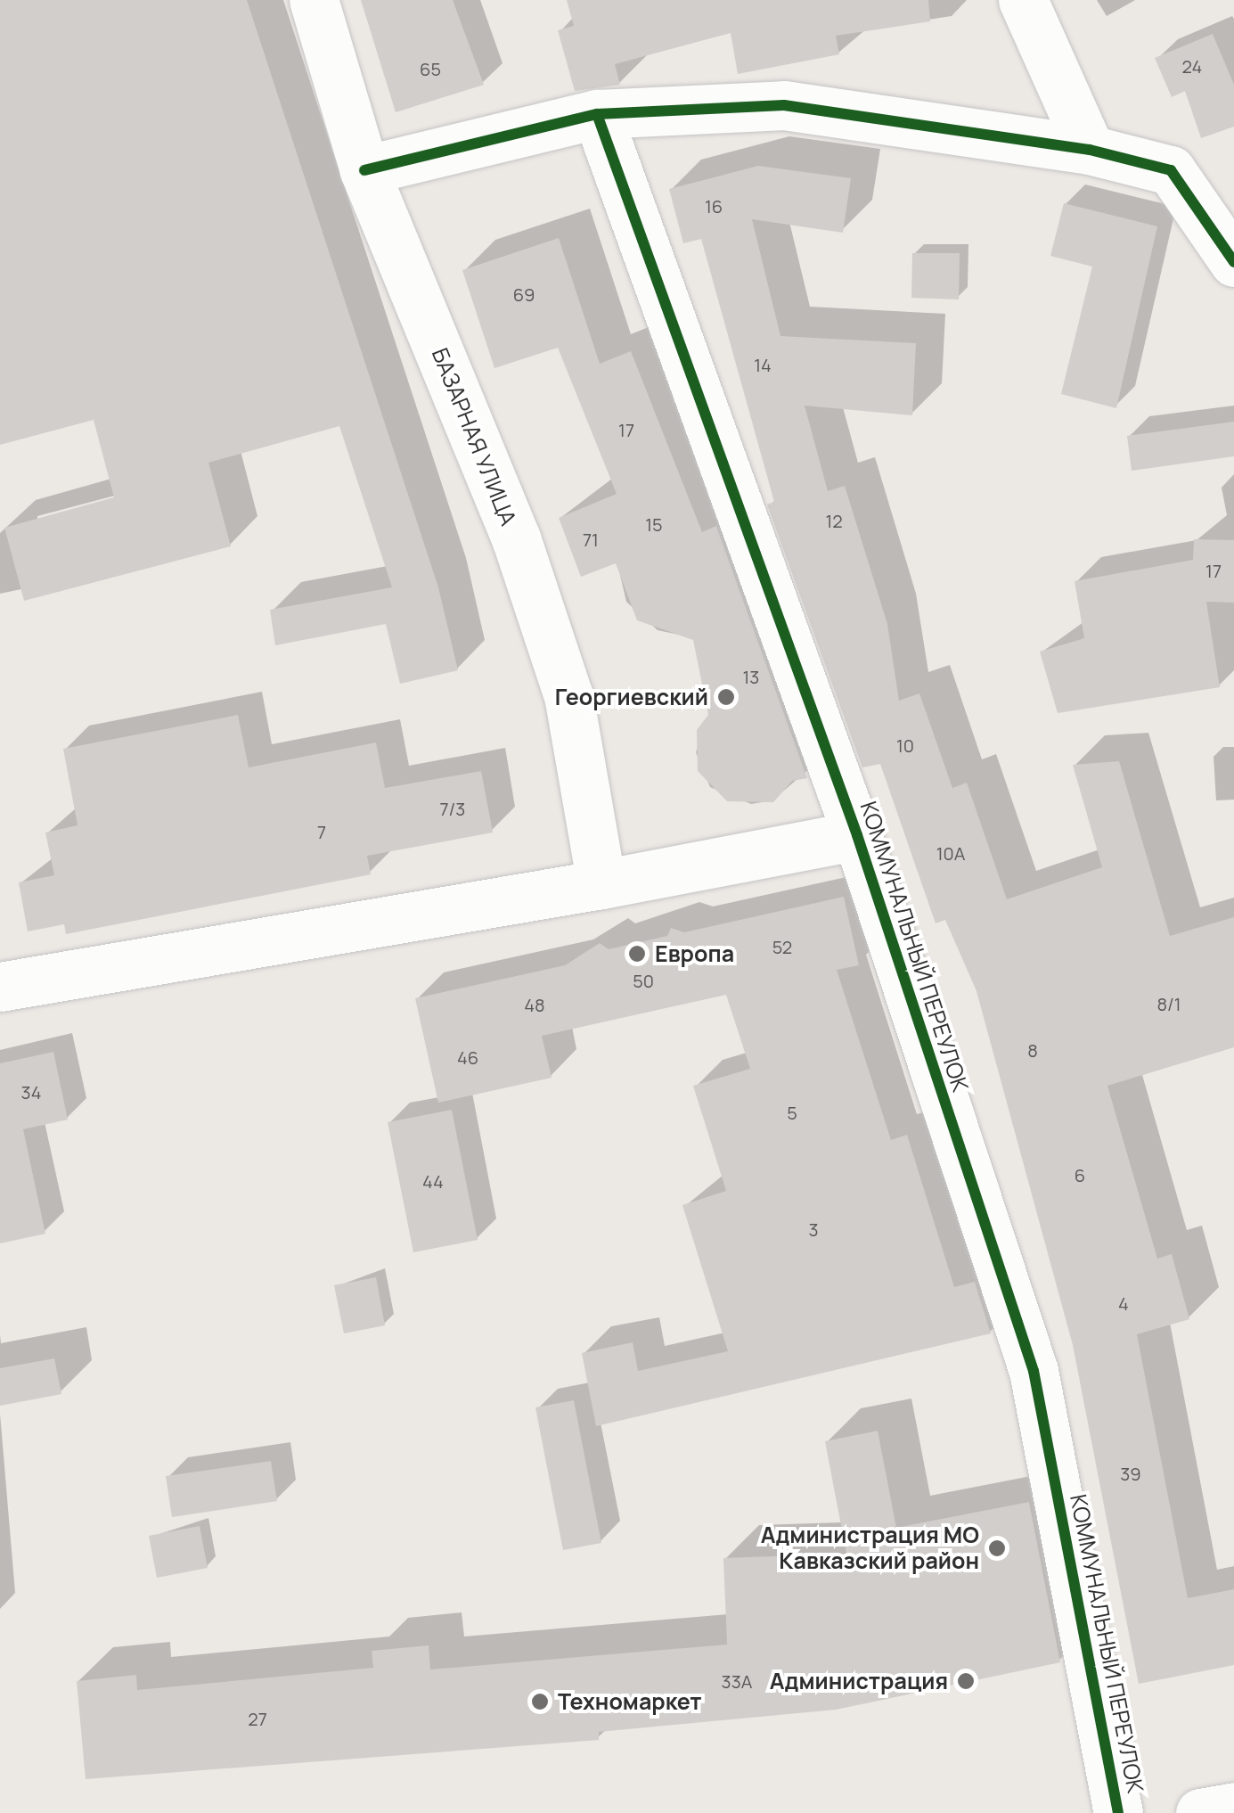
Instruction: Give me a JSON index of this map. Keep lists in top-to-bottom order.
{
  "streets": {
    "street": ["БАЗАРНАЯ УЛИЦА", "КОММУНАЛЬНЫЙ ПЕРЕУЛОК"]
  },
  "places": [
    "Георгиевский",
    "Европа",
    "Администрация МО Кавказский район",
    "Администрация",
    "Техномаркет"
  ],
  "house_numbers": [
    "24",
    "65",
    "16",
    "69",
    "14",
    "17",
    "12",
    "15",
    "71",
    "17",
    "13",
    "10",
    "7/3",
    "7",
    "10А",
    "52",
    "50",
    "8/1",
    "48",
    "8",
    "46",
    "34",
    "5",
    "6",
    "44",
    "3",
    "4",
    "39",
    "33А",
    "27"
  ]
}
